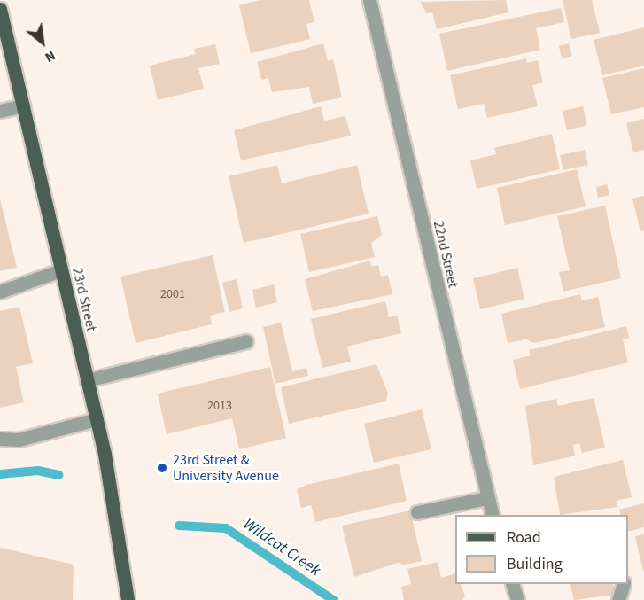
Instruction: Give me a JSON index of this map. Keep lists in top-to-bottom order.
{
  "streets": {
    "main road": ["23rd Street"],
    "street": ["22nd Street"]
  },
  "water": ["Wildcat Creek"],
  "places": ["23rd Street & University Avenue"],
  "house_numbers": ["2001", "2013"],
  "legend": ["Road", "Building"],
  "north": "bottom right"
}
